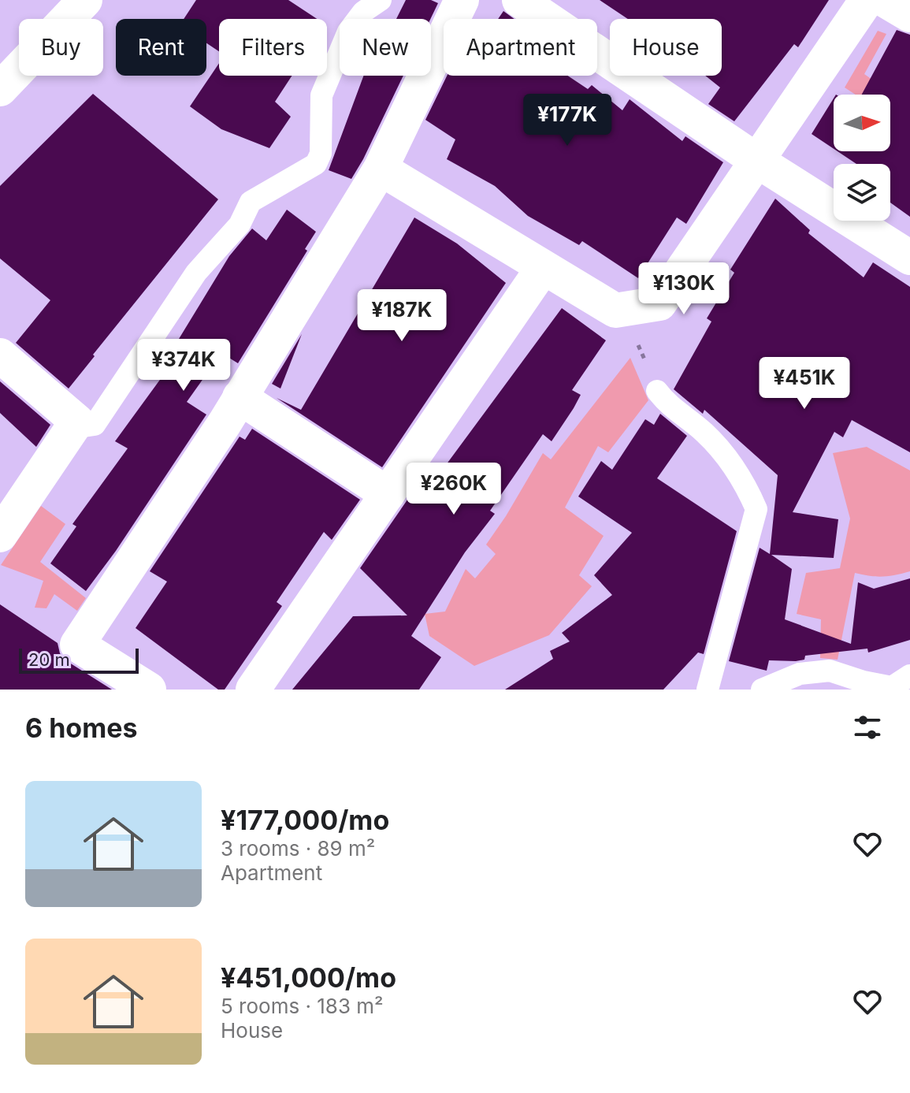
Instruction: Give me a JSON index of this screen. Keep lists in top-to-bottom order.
{
  "scale_bar": "20 m",
  "north": "right",
  "page": {
    "chip": [
      "Buy",
      "Rent",
      "Filters",
      "New",
      "Apartment",
      "House"
    ],
    "price": [
      "¥177K",
      "¥130K",
      "¥187K",
      "¥374K",
      "¥451K",
      "¥260K"
    ],
    "scale": "20 m",
    "heading": "6 homes",
    "list": [
      {
        "name": "¥177,000/mo",
        "note": "3 rooms · 89 m² · Apartment"
      },
      {
        "name": "¥451,000/mo",
        "note": "5 rooms · 183 m² · House"
      }
    ]
  }
}
